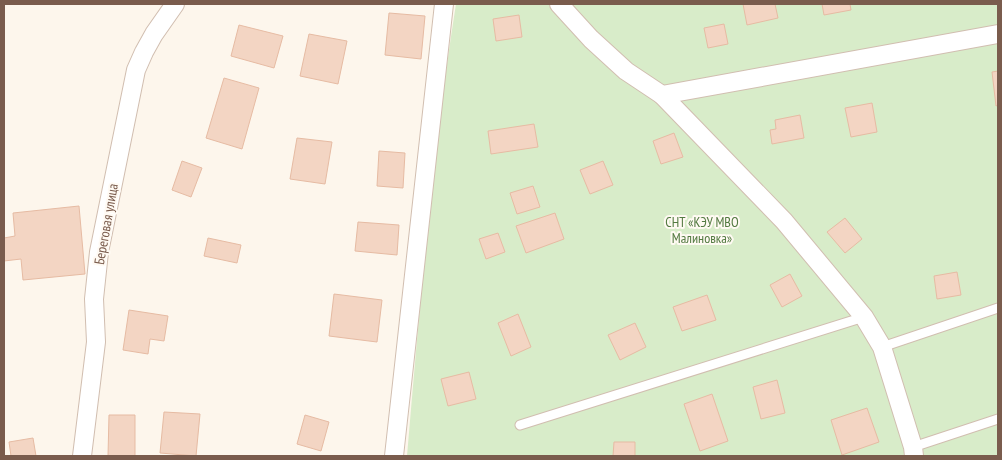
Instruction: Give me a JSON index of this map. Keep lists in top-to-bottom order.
{
  "streets": {
    "street": ["Береговая улица"]
  },
  "parks": ["СНТ «КЭУ МВО Малиновка»"]
}
